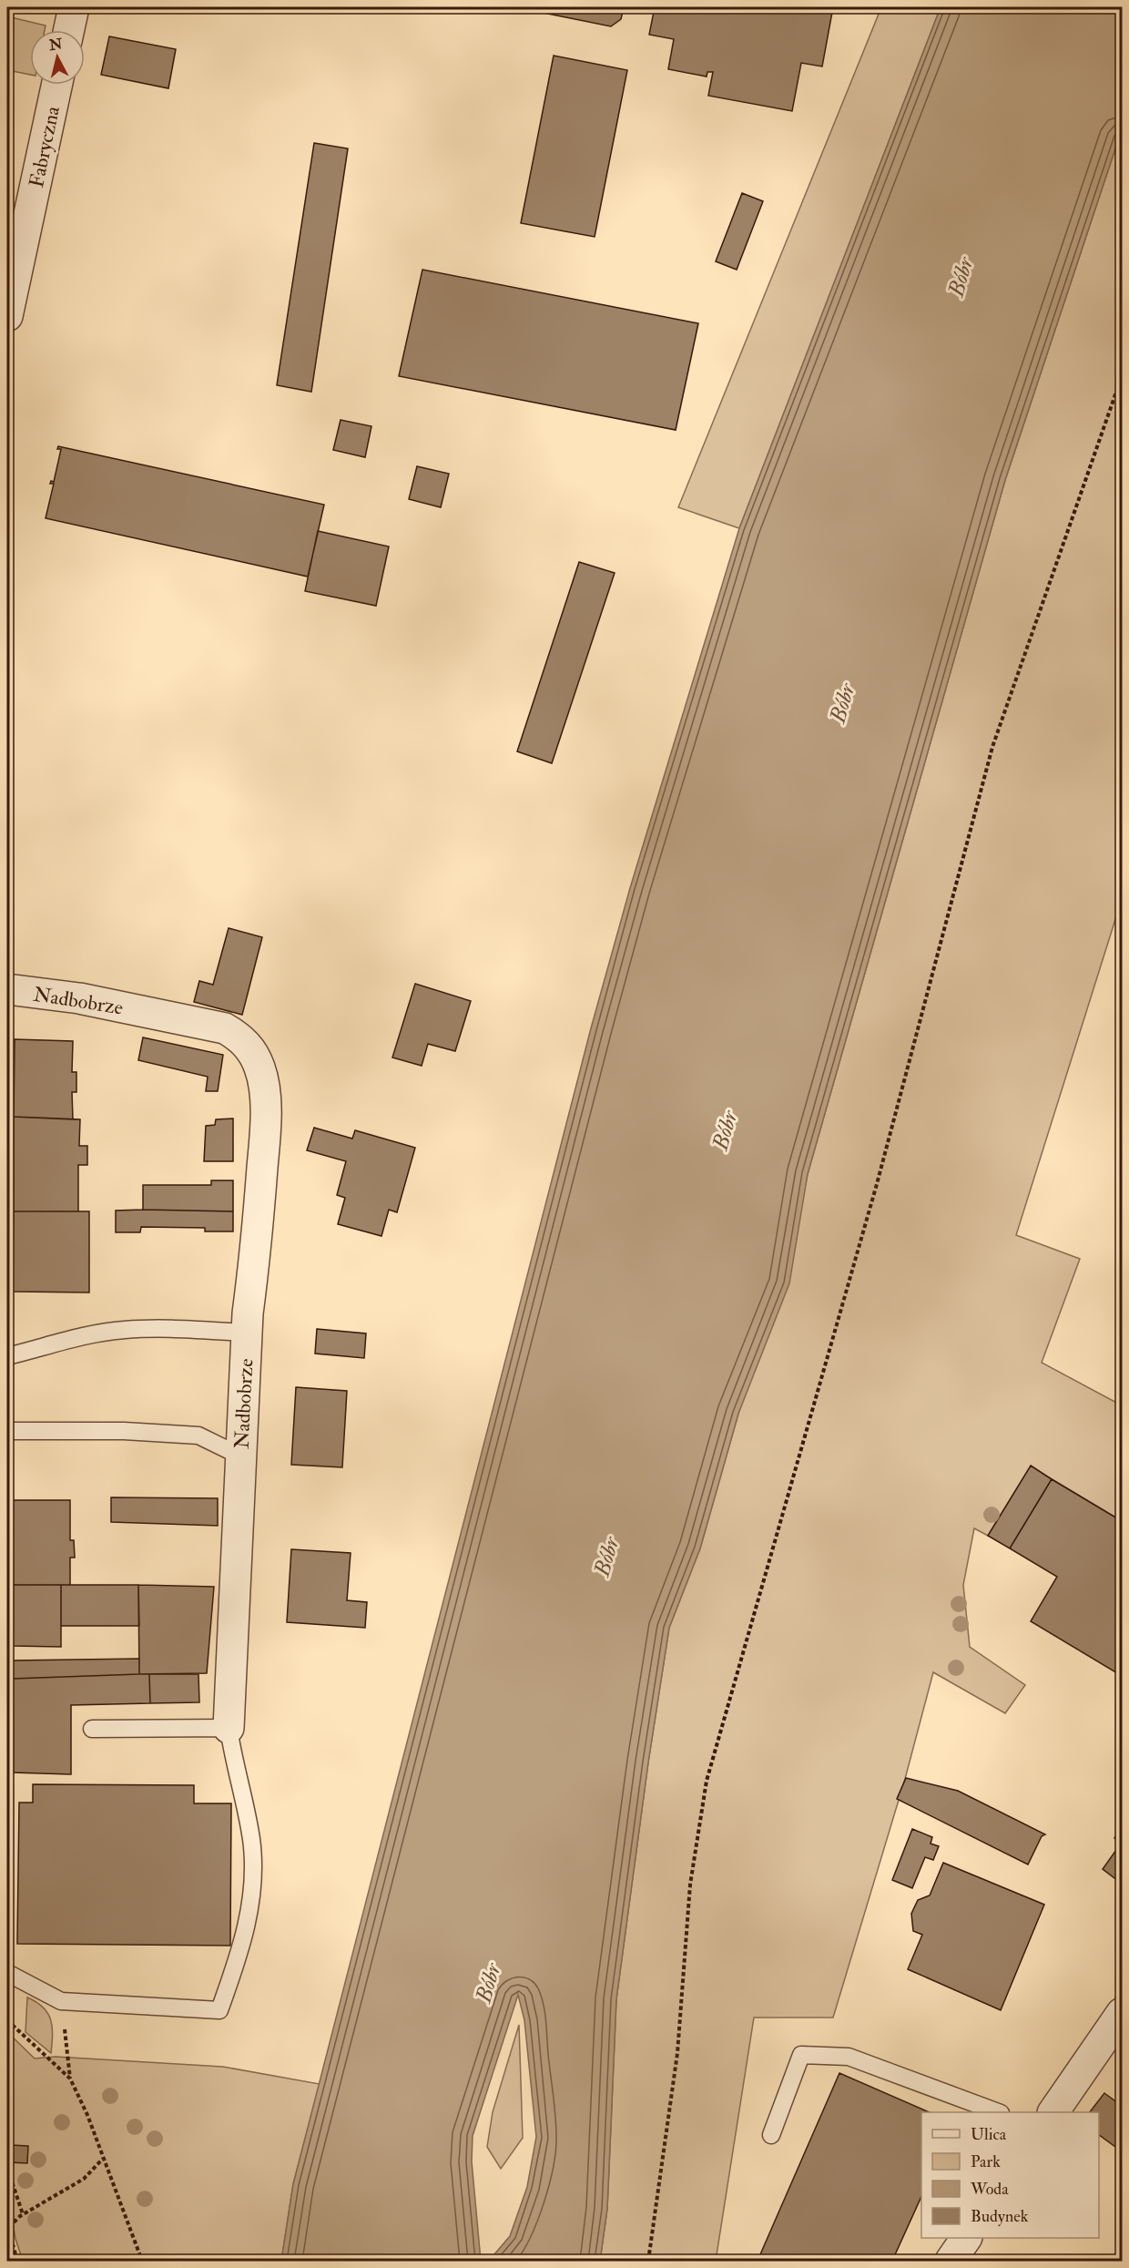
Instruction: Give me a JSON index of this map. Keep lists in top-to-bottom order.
{
  "streets": {
    "street": ["Fabryczna", "Nadbobrze"]
  },
  "water": ["Bóbr"],
  "legend": [
    "Ulica",
    "Park",
    "Woda",
    "Budynek"
  ],
  "north": "top"
}
